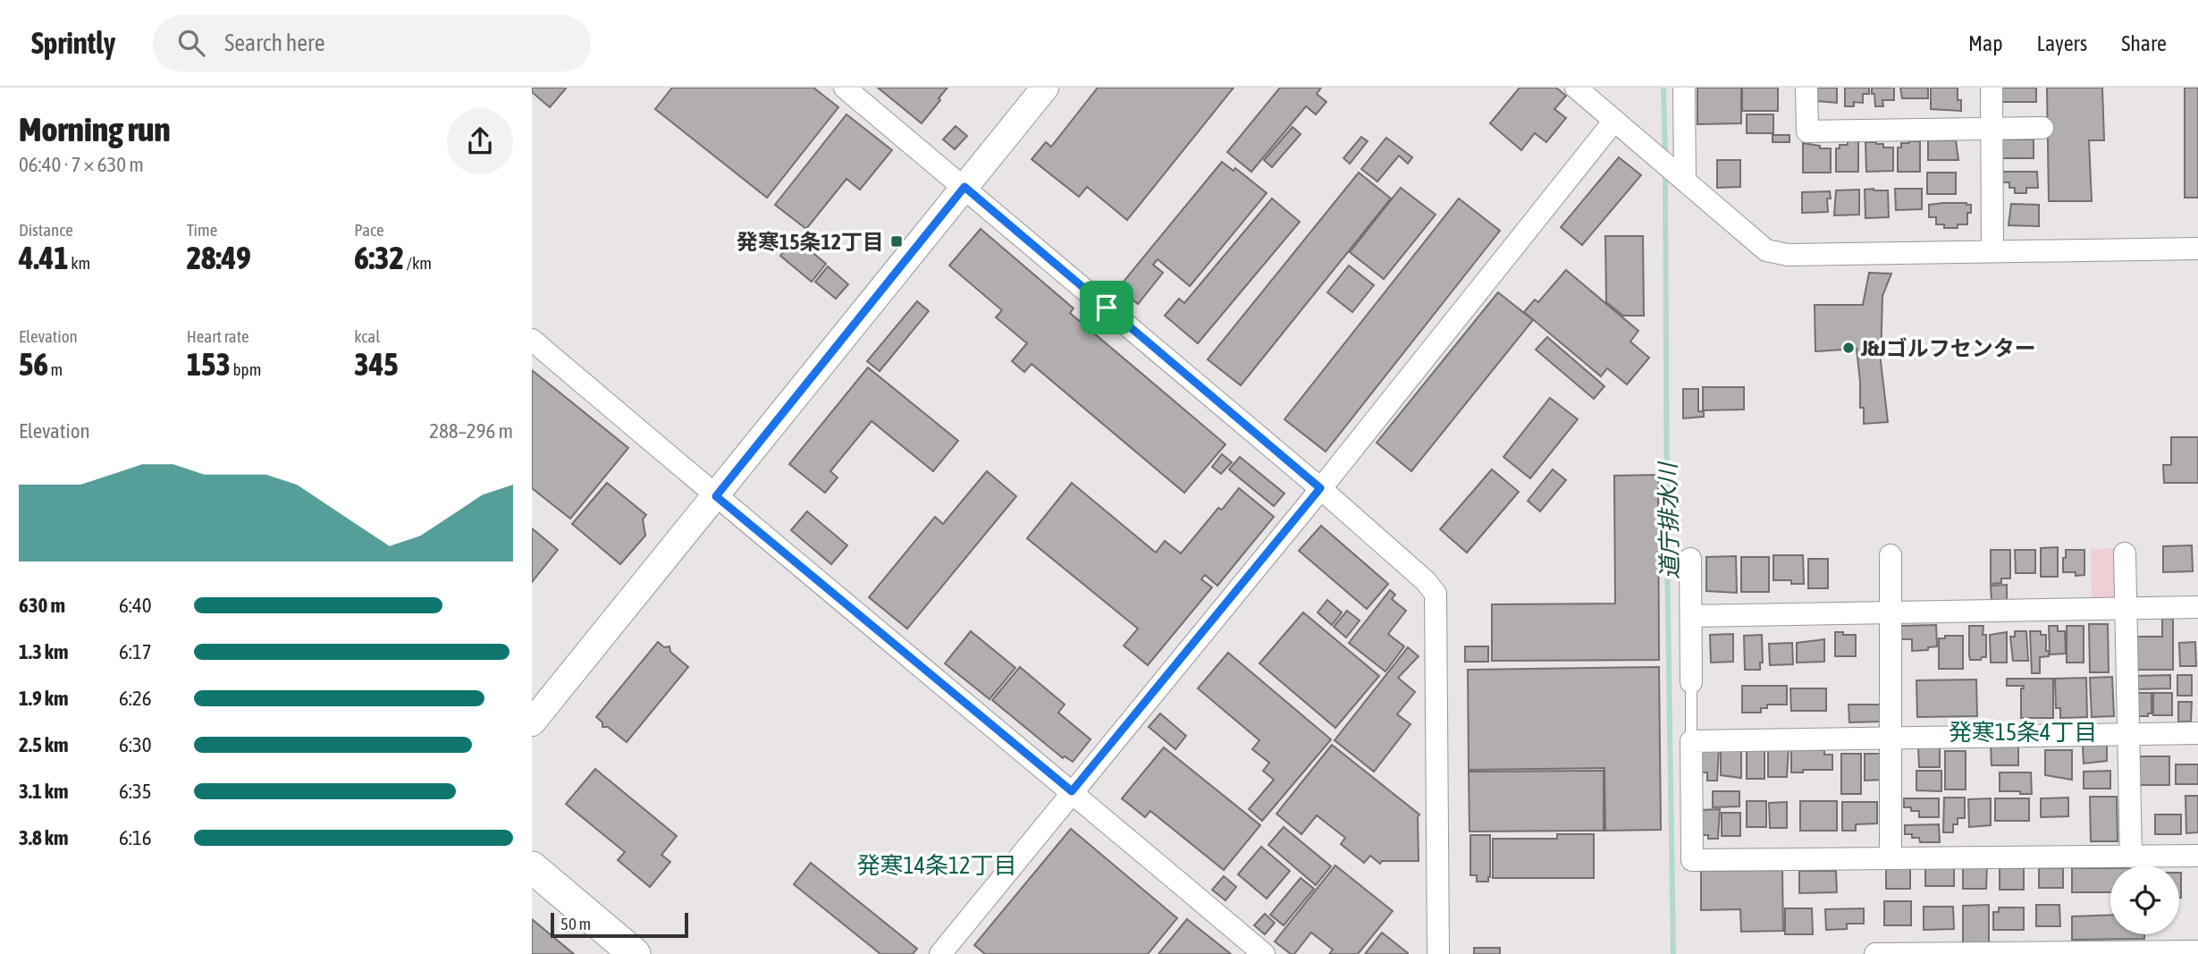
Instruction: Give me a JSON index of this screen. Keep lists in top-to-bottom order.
{
  "districts": ["発寒15条4丁目", "発寒14条12丁目"],
  "water": ["道庁排水川"],
  "places": {
    "transit": ["発寒15条12丁目"],
    "other": ["J&Jゴルフセンター"]
  },
  "scale_bar": "50 m",
  "page": {
    "header": "Sprintly",
    "search": "Search here",
    "nav": ["Map", "Layers", "Share"],
    "heading": ["Morning run", "06:40 · 7 × 630 m"],
    "stats": [
      ["Distance", "4.41 km"],
      ["Time", "28:49"],
      ["Pace", "6:32 /km"],
      ["Elevation", "56 m"],
      ["Heart rate", "153 bpm"],
      ["kcal", "345"]
    ],
    "chart": ["Elevation", "288–296 m"],
    "list": [
      {
        "name": "630 m",
        "note": "6:40"
      },
      {
        "name": "1.3 km",
        "note": "6:17"
      },
      {
        "name": "1.9 km",
        "note": "6:26"
      },
      {
        "name": "2.5 km",
        "note": "6:30"
      },
      {
        "name": "3.1 km",
        "note": "6:35"
      },
      {
        "name": "3.8 km",
        "note": "6:16"
      }
    ],
    "scale": "50 m"
  }
}
